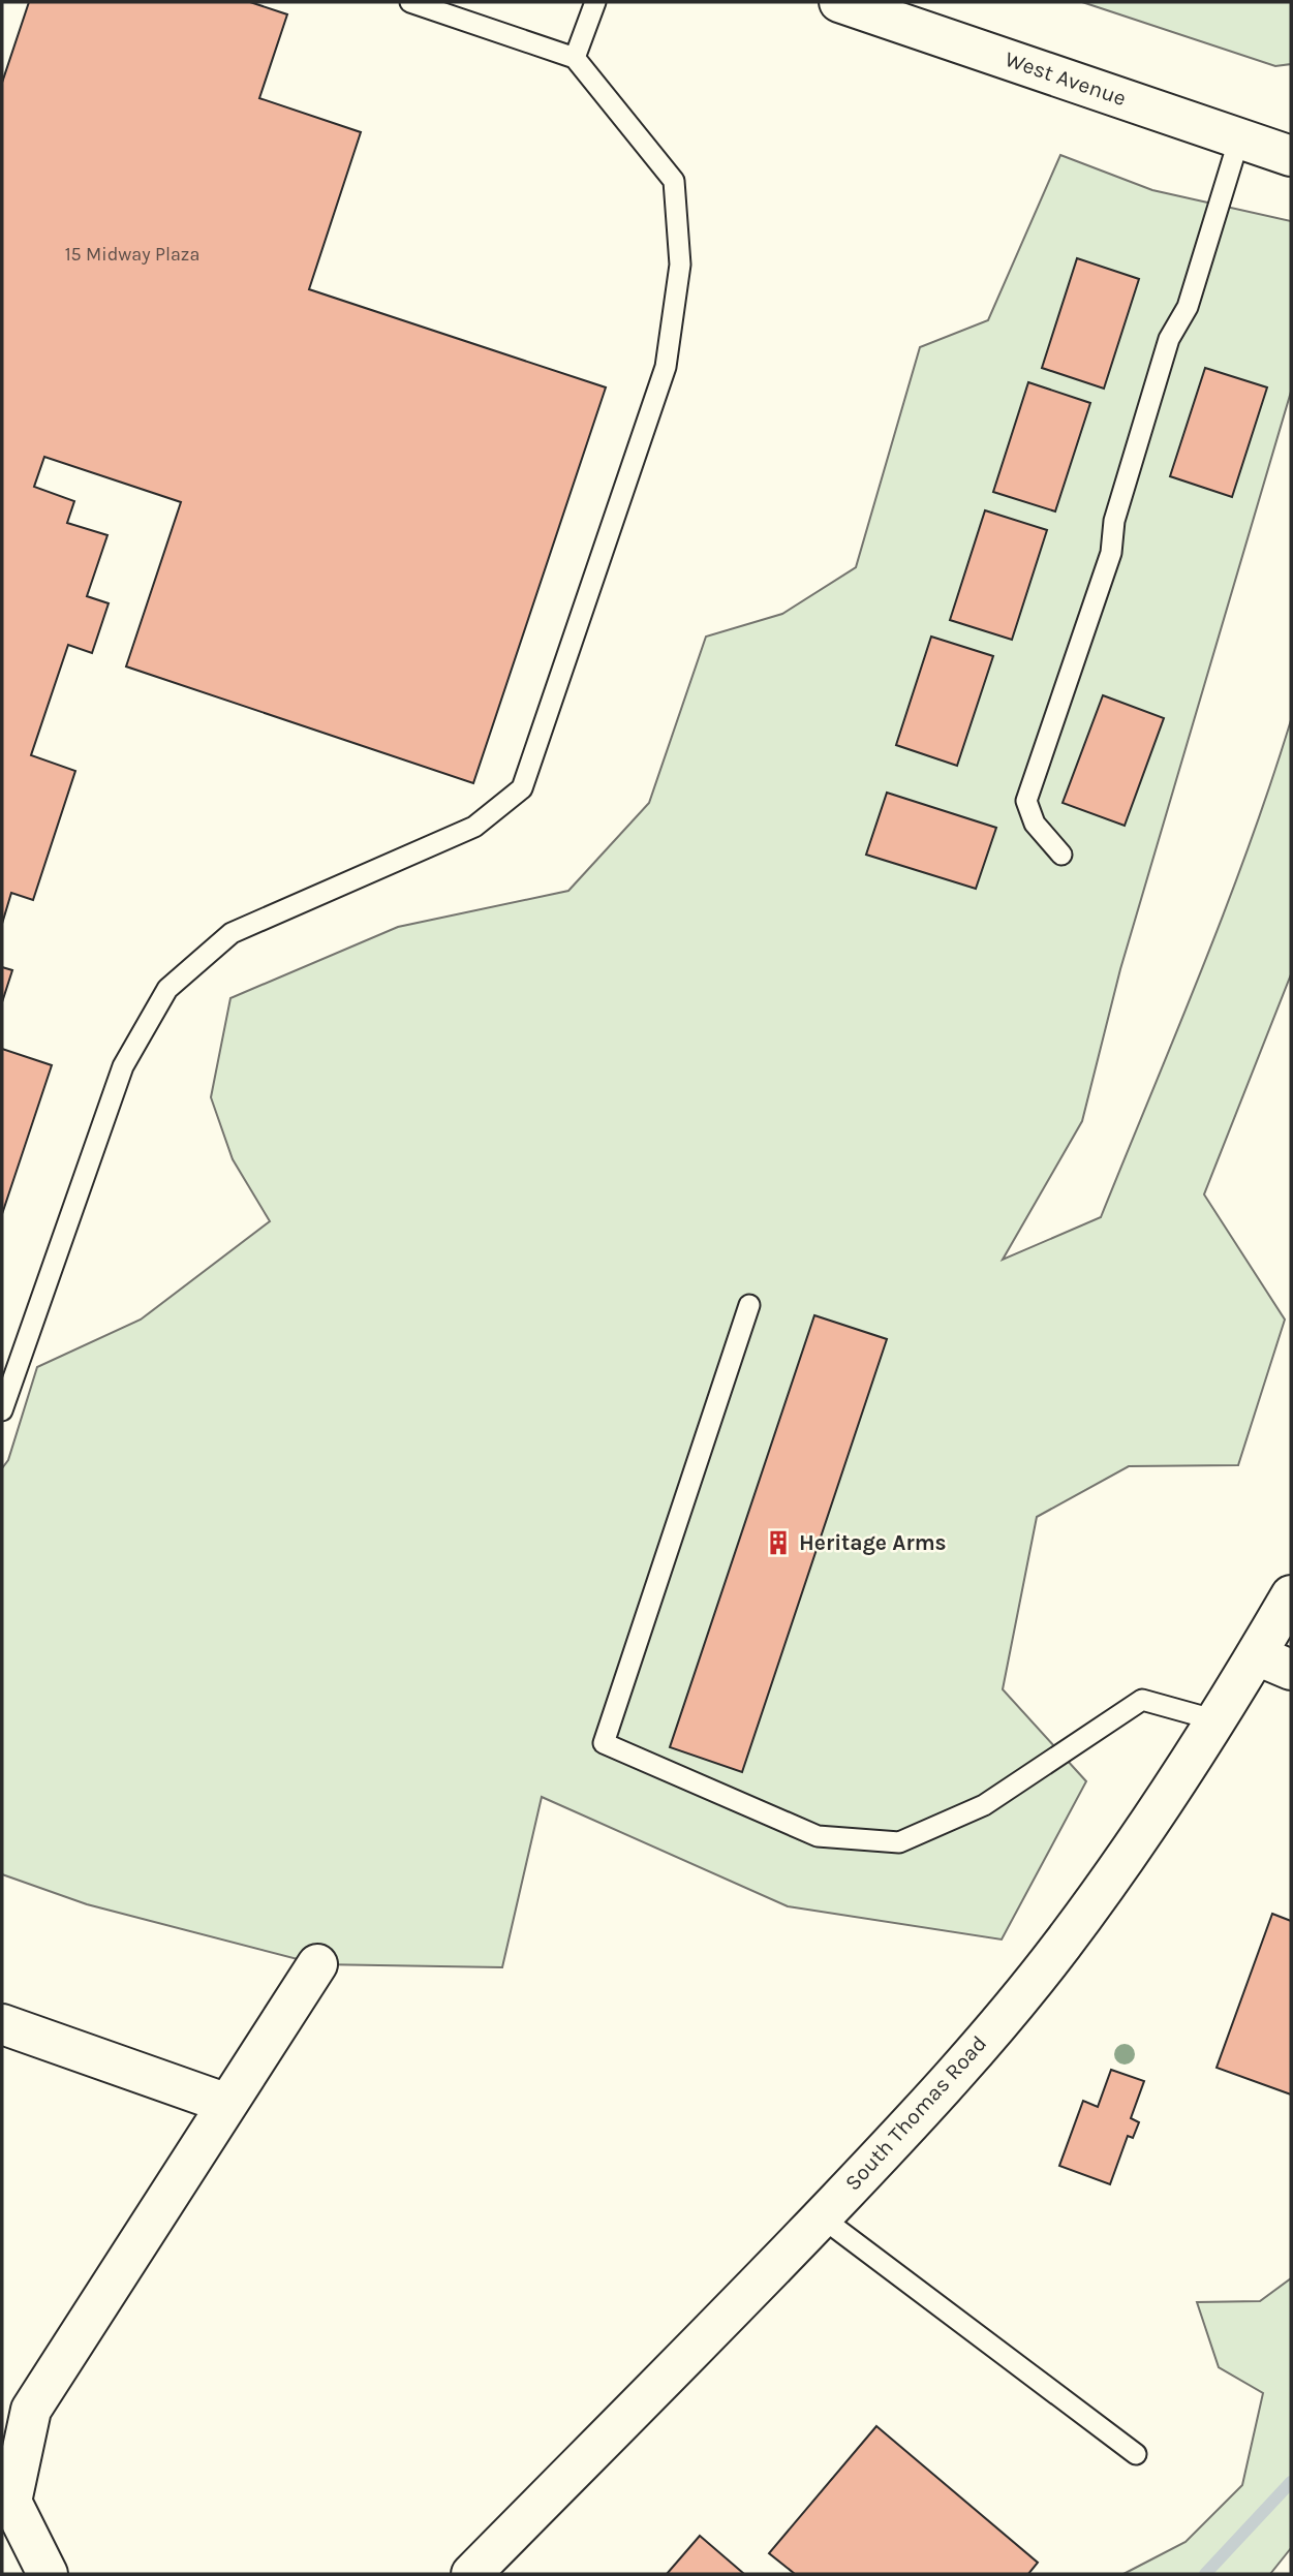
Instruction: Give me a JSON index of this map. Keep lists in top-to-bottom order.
{
  "streets": {
    "street": ["West Avenue", "South Thomas Road"]
  },
  "places": {
    "building": ["Heritage Arms"]
  },
  "house_numbers": ["15 Midway Plaza"]
}
